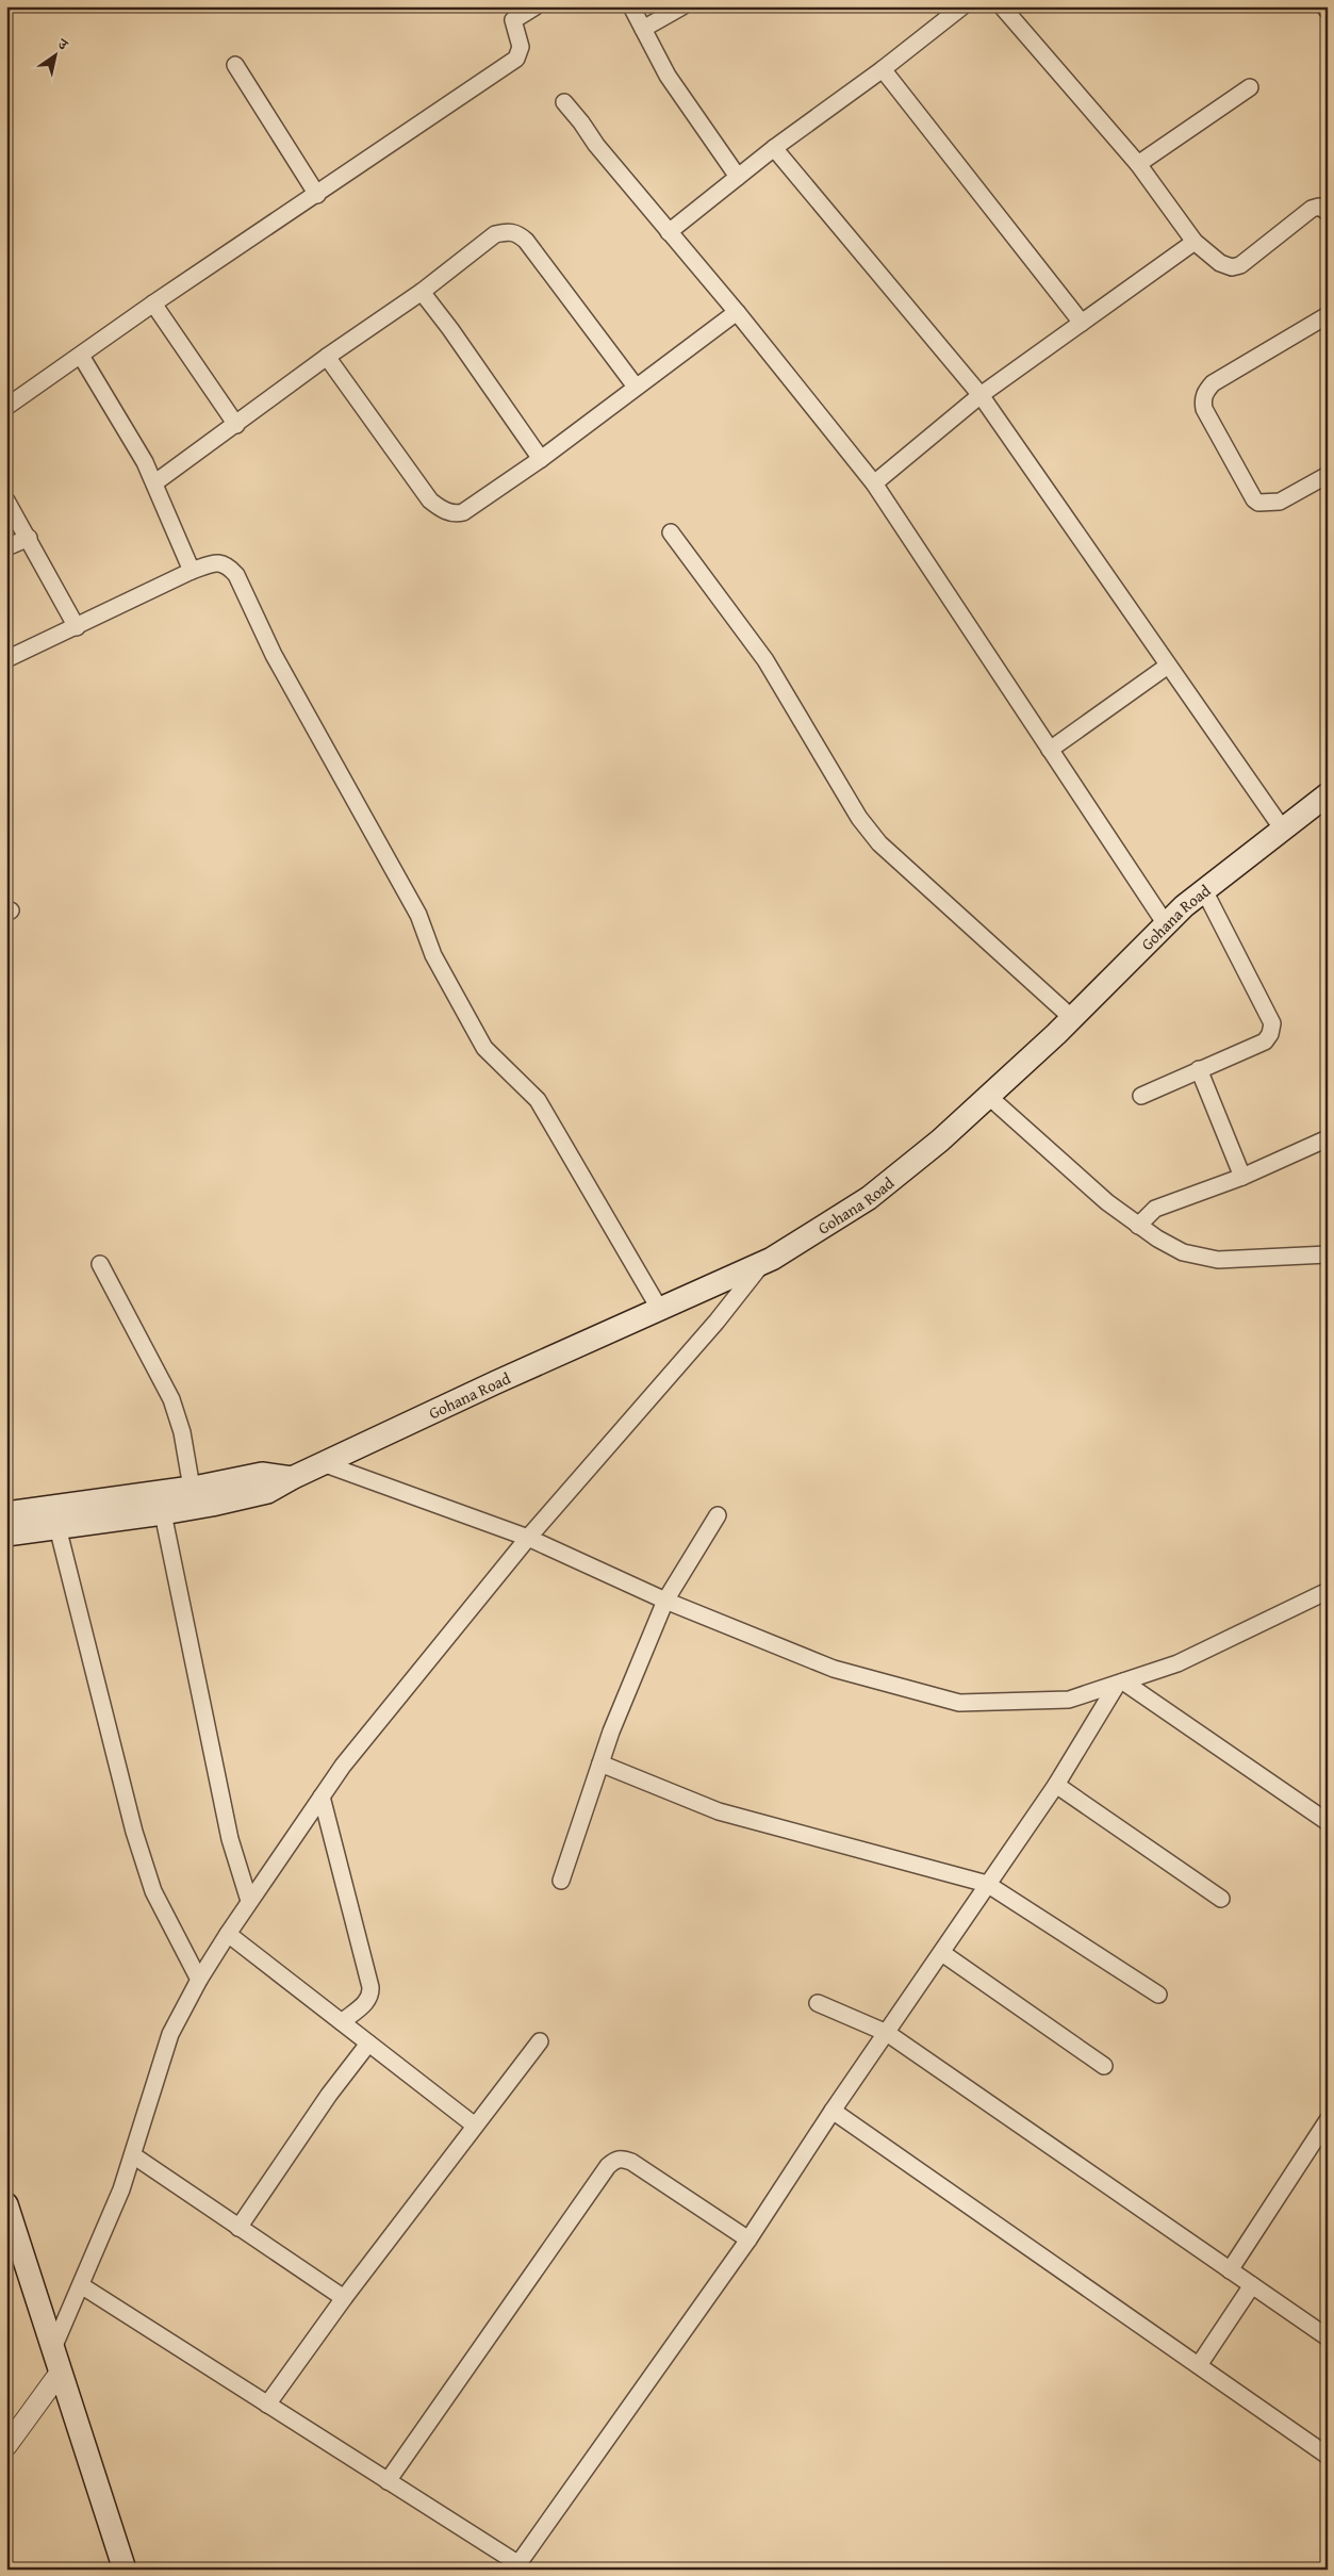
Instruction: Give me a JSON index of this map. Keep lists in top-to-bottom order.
{
  "streets": {
    "main road": ["Gohana Road"]
  },
  "north": "top right"
}
